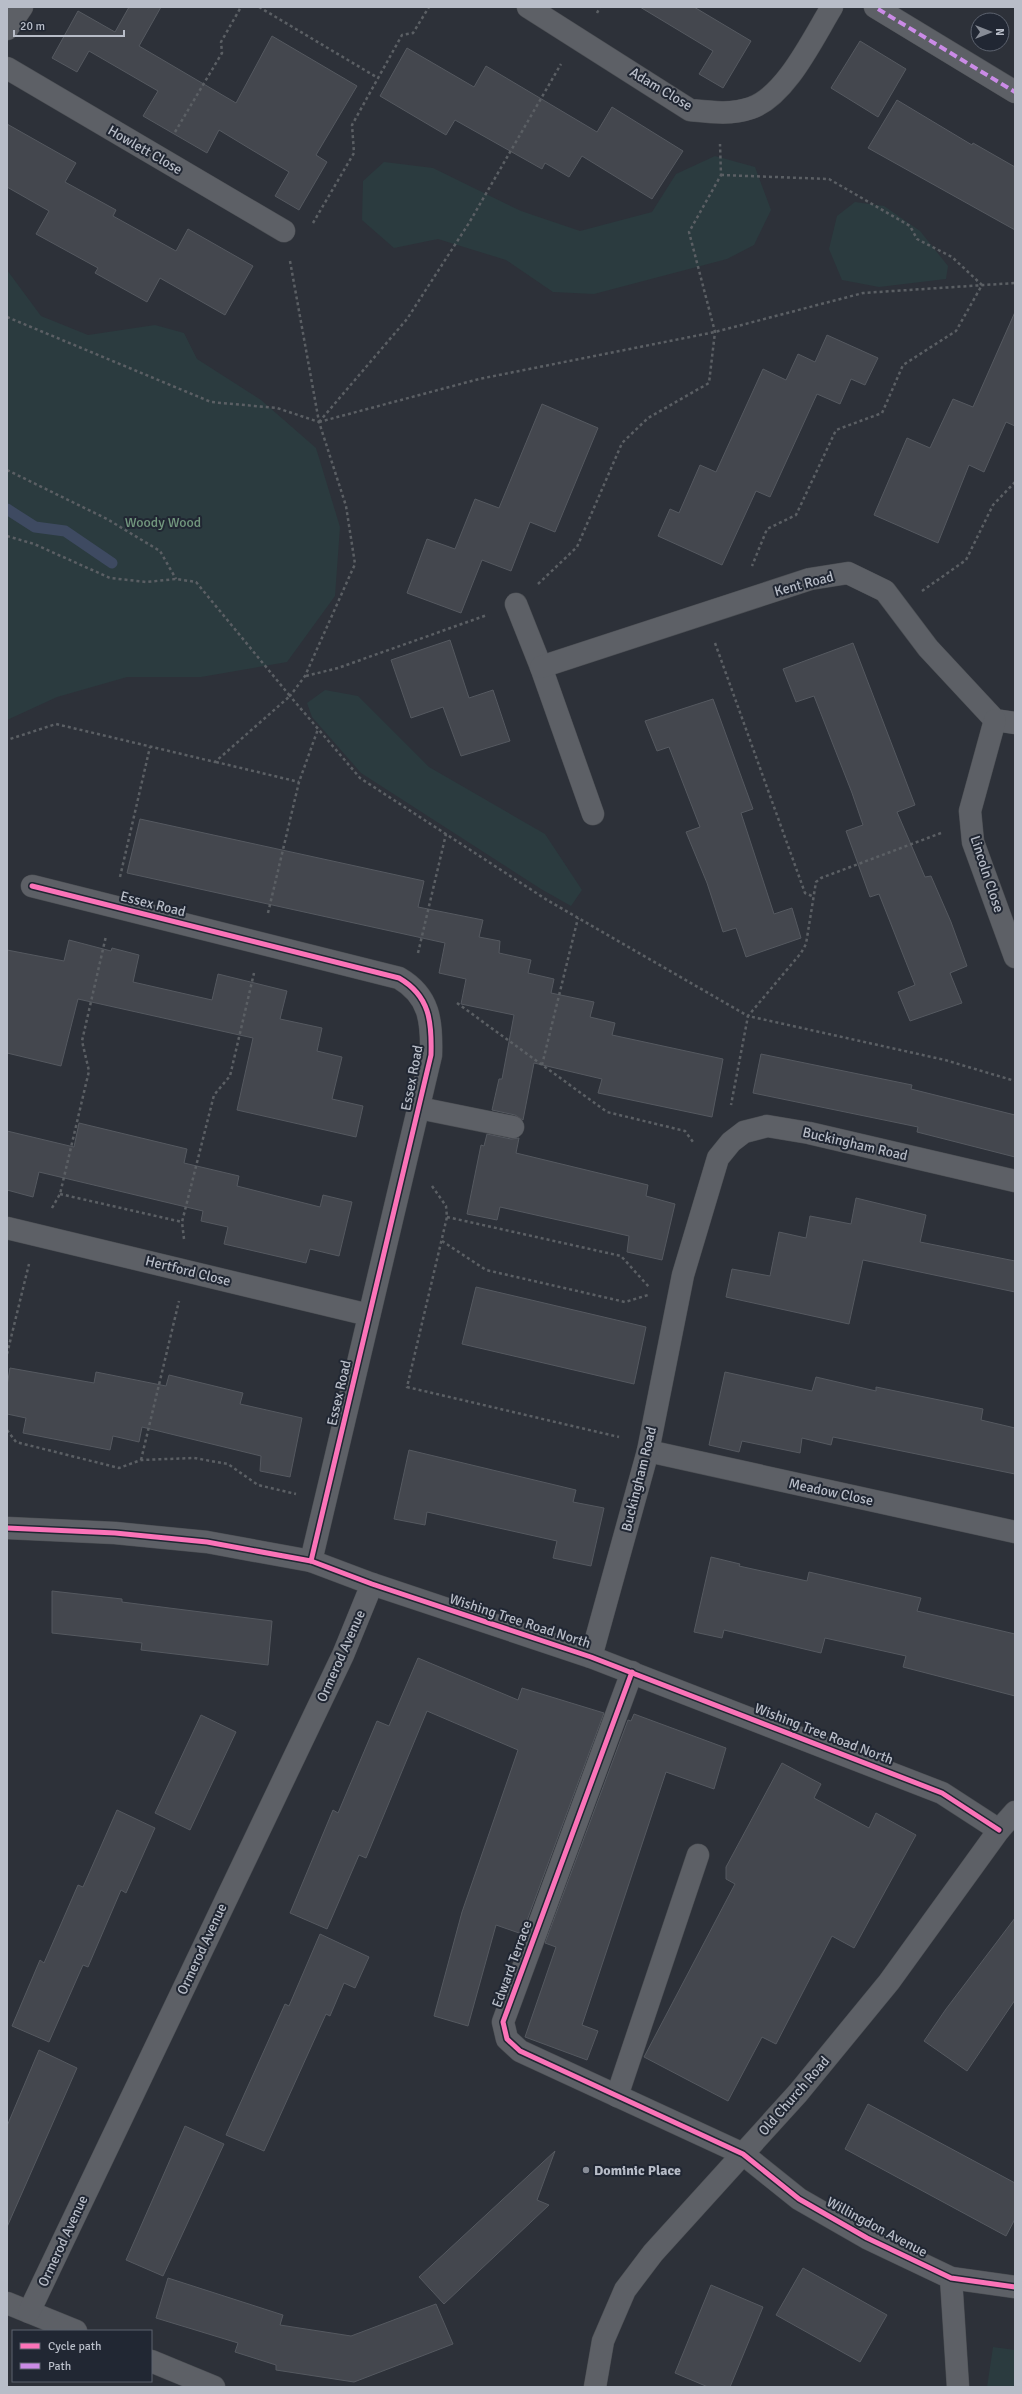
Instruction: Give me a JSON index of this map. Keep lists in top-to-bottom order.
{
  "streets": {
    "street": [
      "Adam Close",
      "Howlett Close",
      "Kent Road",
      "Lincoln Close",
      "Essex Road",
      "Buckingham Road",
      "Hertford Close",
      "Meadow Close",
      "Wishing Tree Road North",
      "Ormerod Avenue",
      "Edward Terrace",
      "Old Church Road",
      "Willingdon Avenue"
    ]
  },
  "crossings": [
    ["Kent Road", "Lincoln Close"],
    ["Essex Road", "Hertford Close"],
    ["Essex Road", "Wishing Tree Road North"],
    ["Buckingham Road", "Meadow Close"],
    ["Buckingham Road", "Wishing Tree Road North"],
    ["Wishing Tree Road North", "Ormerod Avenue"],
    ["Wishing Tree Road North", "Edward Terrace"],
    ["Wishing Tree Road North", "Old Church Road"],
    ["Edward Terrace", "Old Church Road"],
    ["Edward Terrace", "Willingdon Avenue"],
    ["Old Church Road", "Willingdon Avenue"]
  ],
  "parks": ["Woody Wood"],
  "places": ["Dominic Place"],
  "legend": ["Cycle path", "Path"],
  "scale_bar": "20 m",
  "north": "right"
}
